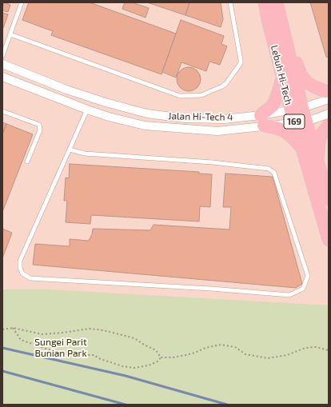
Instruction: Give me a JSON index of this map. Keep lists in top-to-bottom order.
{
  "streets": {
    "main road": ["Lebuh Hi-Tech", "169"],
    "street": ["Jalan Hi-Tech 4"]
  },
  "crossings": [
    ["Lebuh Hi-Tech", "Jalan Hi-Tech 4"]
  ],
  "parks": ["Sungei Parit Bunian Park"]
}
